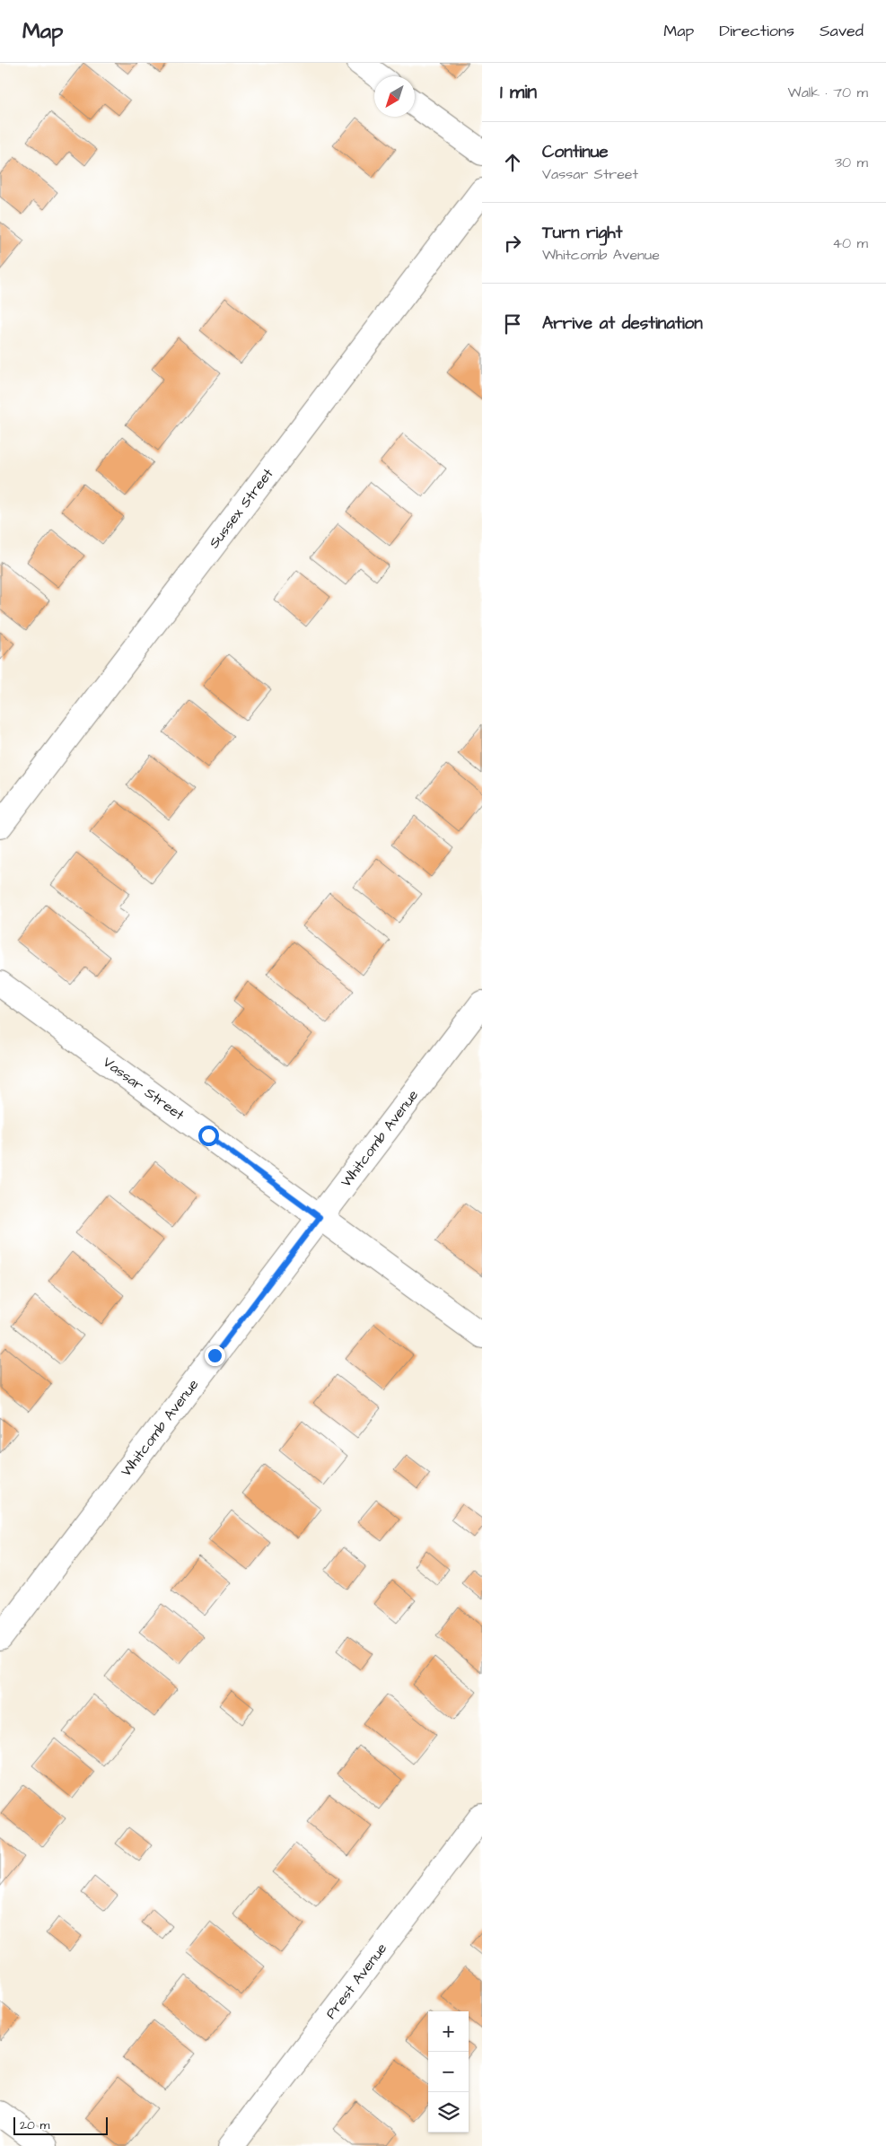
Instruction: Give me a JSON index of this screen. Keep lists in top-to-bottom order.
{
  "streets": {
    "street": [
      "Sussex Street",
      "Vassar Street",
      "Whitcomb Avenue",
      "Prest Avenue"
    ]
  },
  "crossings": [
    ["Vassar Street", "Whitcomb Avenue"]
  ],
  "scale_bar": "20 m",
  "north": "bottom left",
  "page": {
    "header": "Map",
    "nav": ["Map", "Directions", "Saved"],
    "heading": ["1 min", "Walk · 70 m"],
    "list": [
      ["Continue", "Vassar Street", "30 m"],
      ["Turn right", "Whitcomb Avenue", "40 m"],
      "Arrive at destination"
    ],
    "map_buttons": ["+", "−"],
    "scale": "20 m"
  }
}
